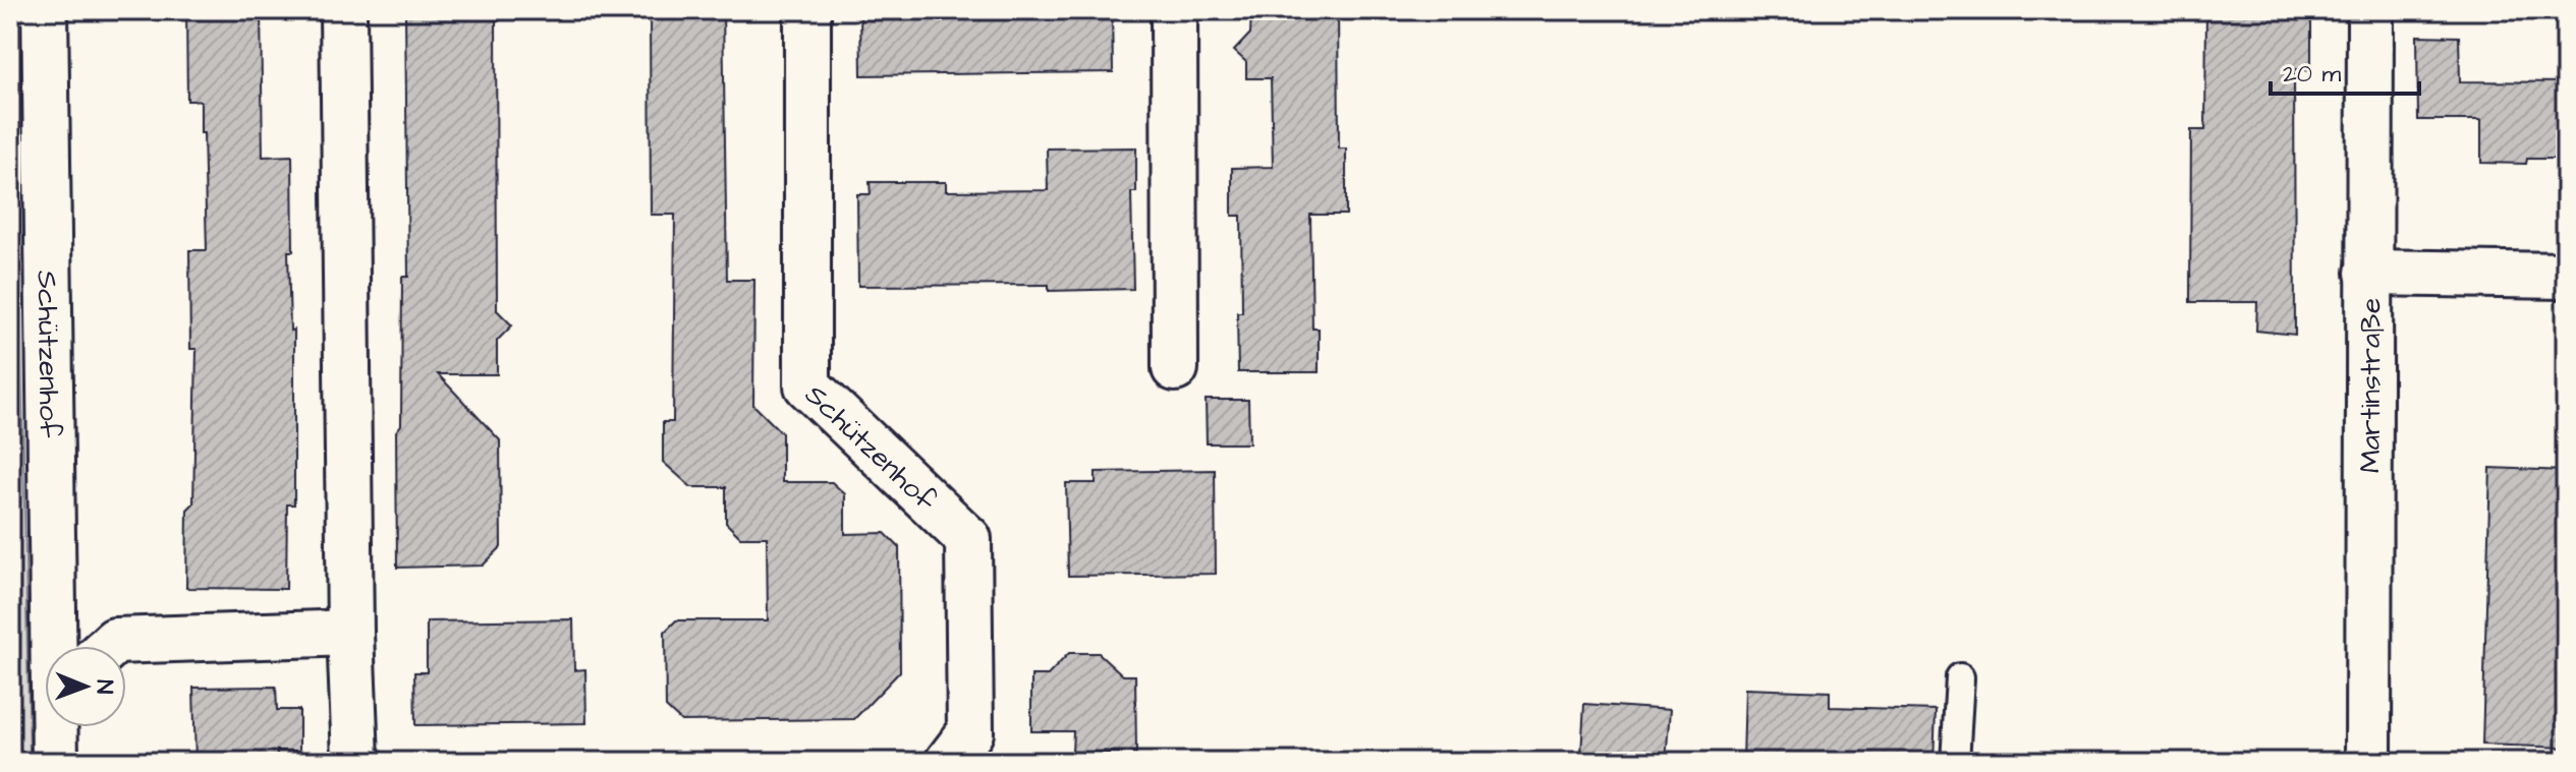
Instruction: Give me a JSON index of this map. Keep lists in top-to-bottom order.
{
  "streets": {
    "street": ["Schützenhof", "Martinstraße"]
  },
  "scale_bar": "20 m",
  "north": "right"
}
